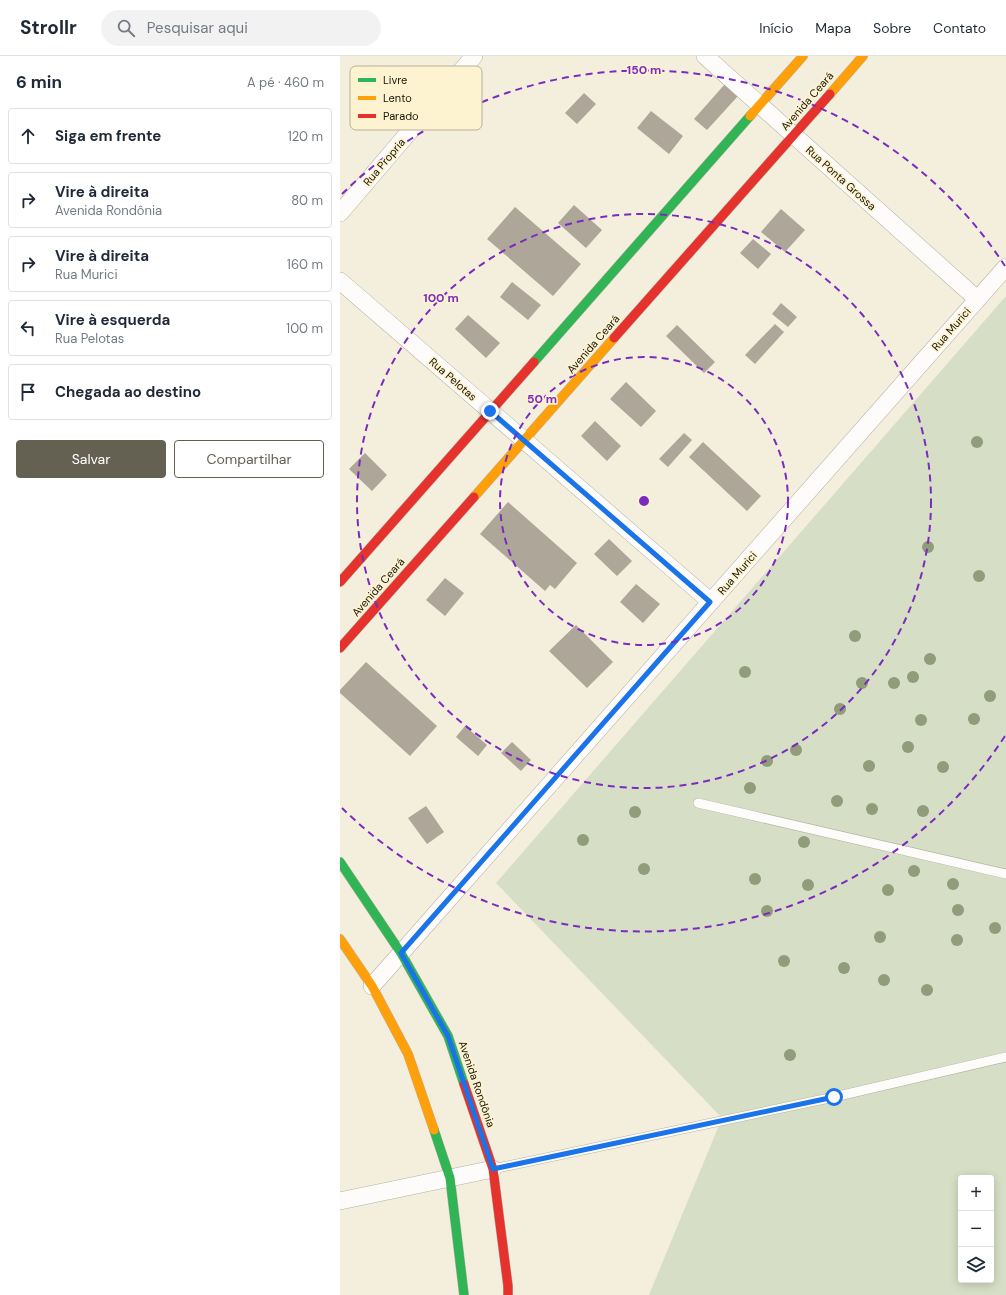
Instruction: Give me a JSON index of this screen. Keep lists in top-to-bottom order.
{
  "streets": {
    "street": [
      "Avenida Ceará",
      "Rua Propria",
      "Rua Ponta Grossa",
      "Rua Murici",
      "Rua Pelotas",
      "Avenida Rondônia"
    ]
  },
  "crossings": [
    ["Avenida Ceará", "Rua Ponta Grossa"],
    ["Avenida Ceará", "Rua Pelotas"],
    ["Rua Ponta Grossa", "Rua Murici"],
    ["Rua Murici", "Rua Pelotas"],
    ["Rua Murici", "Avenida Rondônia"]
  ],
  "legend": ["Livre", "Lento", "Parado"],
  "page": {
    "header": "Strollr",
    "search": "Pesquisar aqui",
    "nav": [
      "Início",
      "Mapa",
      "Sobre",
      "Contato"
    ],
    "heading": ["6 min", "A pé · 460 m"],
    "list": [
      ["Siga em frente", "120 m"],
      ["Vire à direita", "Avenida Rondônia", "80 m"],
      ["Vire à direita", "Rua Murici", "160 m"],
      ["Vire à esquerda", "Rua Pelotas", "100 m"],
      "Chegada ao destino"
    ],
    "buttons": ["Salvar", "Compartilhar"],
    "map_buttons": ["+", "−"]
  },
  "rings": ["150 m", "100 m", "50 m"]
}
